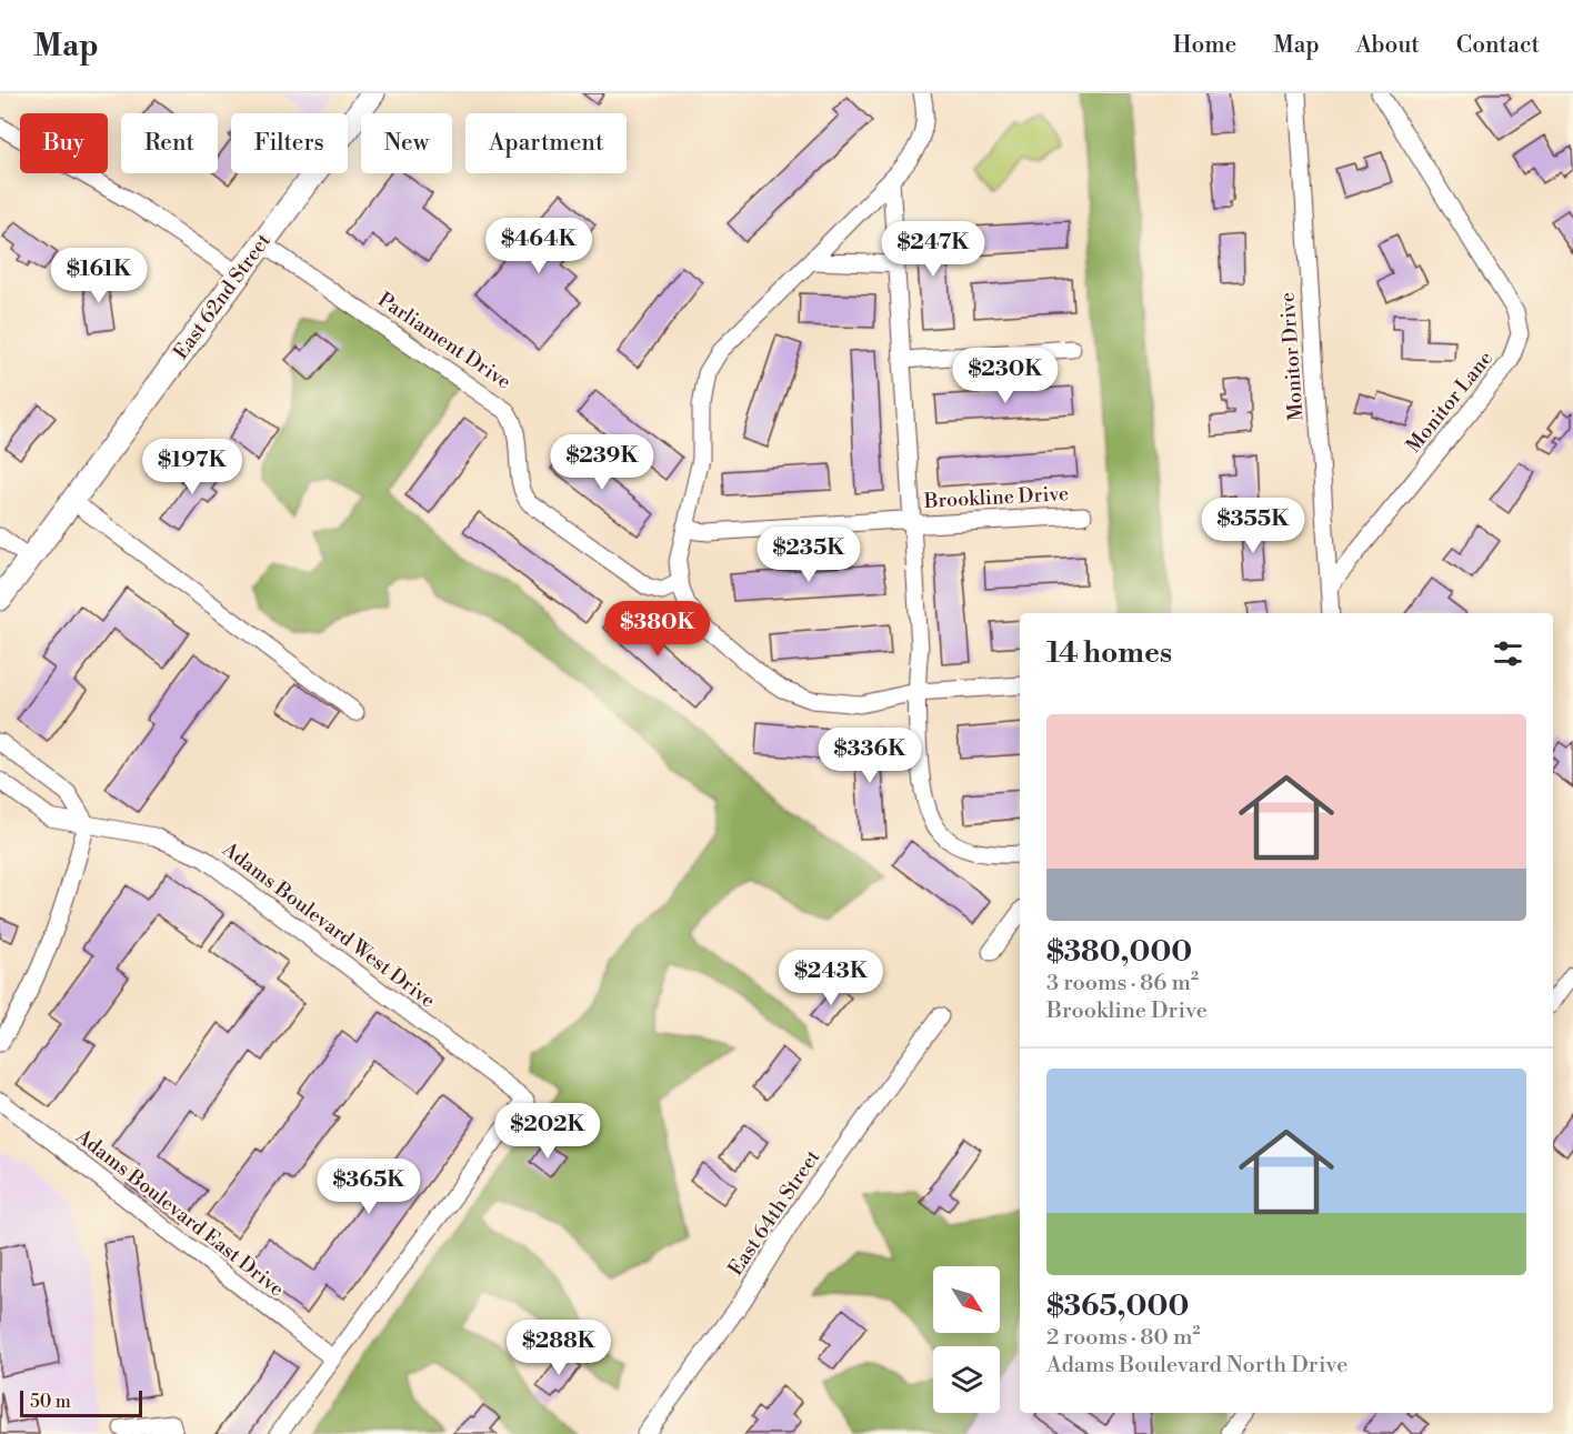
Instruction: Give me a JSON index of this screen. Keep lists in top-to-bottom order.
{
  "streets": {
    "street": [
      "East 62nd Street",
      "Parliament Drive",
      "Monitor Drive",
      "Monitor Lane",
      "Brookline Drive",
      "Adams Boulevard West Drive",
      "Adams Boulevard East Drive",
      "East 64th Street"
    ]
  },
  "crossings": [
    ["East 62nd Street", "Parliament Drive"],
    ["Monitor Drive", "Monitor Lane"],
    ["Adams Boulevard West Drive", "Adams Boulevard East Drive"]
  ],
  "scale_bar": "50 m",
  "north": "bottom right",
  "page": {
    "header": "Map",
    "nav": [
      "Home",
      "Map",
      "About",
      "Contact"
    ],
    "chip": [
      "Buy",
      "Rent",
      "Filters",
      "New",
      "Apartment"
    ],
    "price": [
      "$464K",
      "$247K",
      "$161K",
      "$230K",
      "$239K",
      "$197K",
      "$355K",
      "$235K",
      "$380K",
      "$336K",
      "$243K",
      "$202K",
      "$365K",
      "$288K"
    ],
    "heading": "14 homes",
    "list": [
      {
        "name": "$380,000",
        "note": "3 rooms · 86 m² · Brookline Drive"
      },
      {
        "name": "$365,000",
        "note": "2 rooms · 80 m² · Adams Boulevard North Drive"
      }
    ],
    "scale": "50 m"
  }
}
